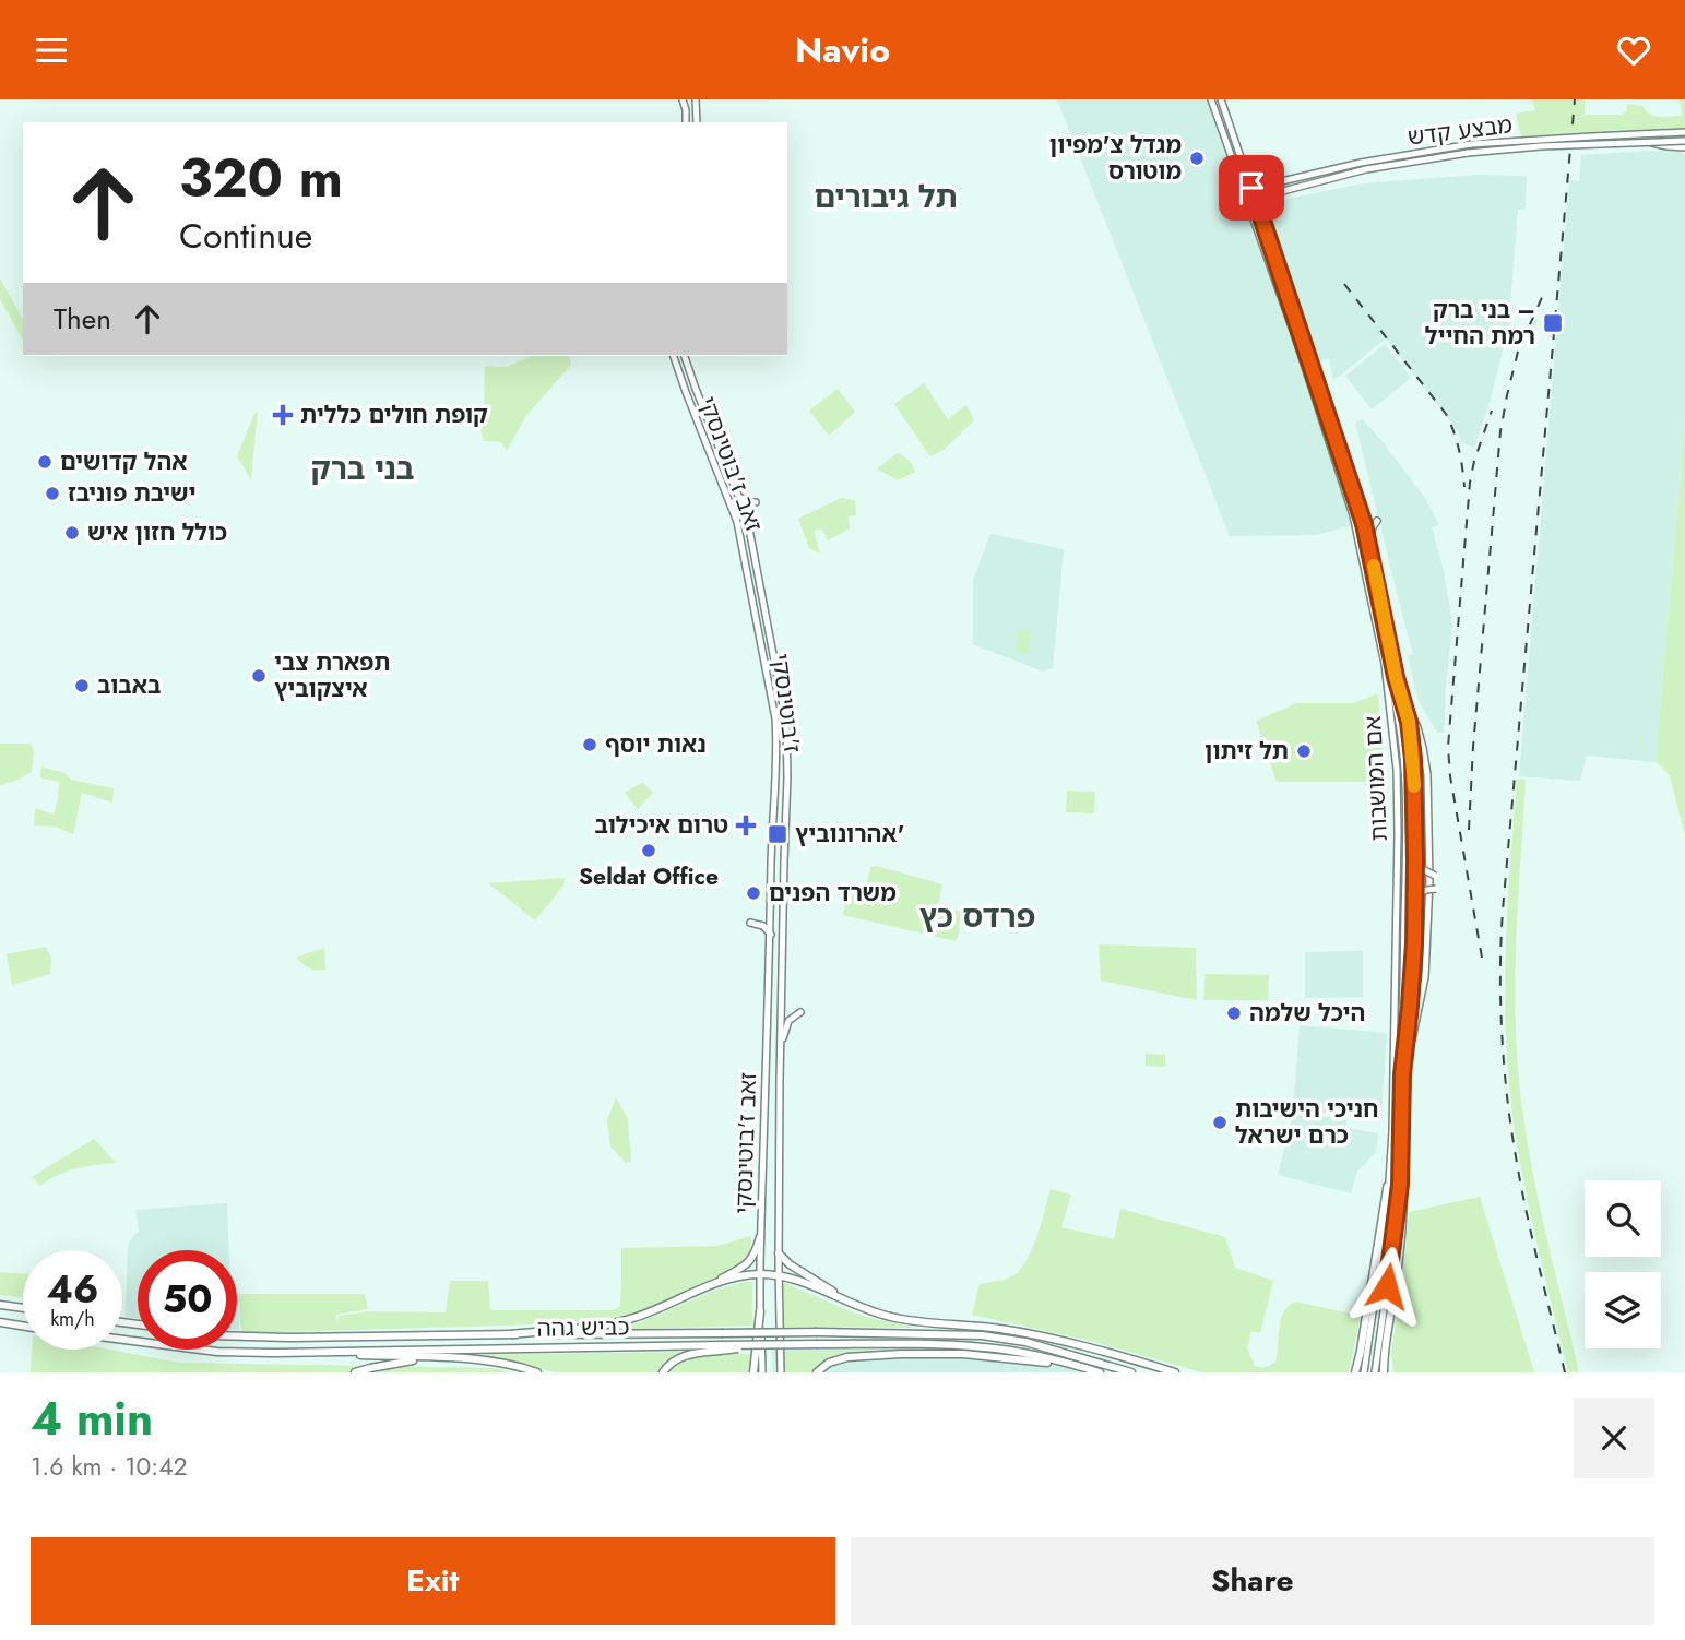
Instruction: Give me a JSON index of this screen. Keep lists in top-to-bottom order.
{
  "streets": {
    "highway": ["כביש גהה"],
    "main road": [
      "מבצע קדש",
      "זאב ז'בוטינסקי",
      "ז'בוטינסקי",
      "אם המושבות"
    ]
  },
  "crossings": [
    ["מבצע קדש", "אם המושבות"],
    ["זאב ז'בוטינסקי", "ז'בוטינסקי"]
  ],
  "districts": ["תל גיבורים", "בני ברק", "פרדס כץ"],
  "places": {
    "other": [
      "מגדל צ'מפיון מוטורס",
      "אהל קדושים",
      "ישיבת פוניבז",
      "כולל חזון איש",
      "תפארת צבי איצקוביץ",
      "באבוב",
      "נאות יוסף",
      "תל זיתון",
      "Seldat Office",
      "משרד הפנים",
      "היכל שלמה",
      "חניכי הישיבות כרם ישראל"
    ],
    "transit": ["בני ברק – רמת החייל", "אהרונוביץ'"],
    "health": ["קופת חולים כללית", "טרום איכילוב"]
  },
  "page": {
    "header": "Navio",
    "turn": ["320 m", "Continue"],
    "then": "Then",
    "speed": "46 km/h",
    "limit": "50",
    "heading": ["4 min", "1.6 km · 10:42"],
    "buttons": ["Exit", "Share"]
  }
}
